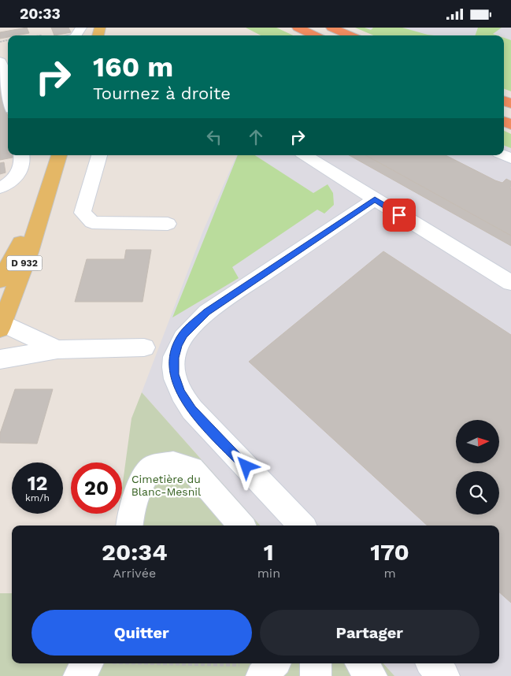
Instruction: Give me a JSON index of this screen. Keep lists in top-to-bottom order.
{
  "streets": {
    "main road": ["D 932"]
  },
  "parks": ["Cimetière du Blanc-Mesnil"],
  "north": "right",
  "page": {
    "status": "20:33",
    "turn": ["160 m", "Tournez à droite"],
    "speed": "12 km/h",
    "limit": "20",
    "eta": [
      "20:34",
      "Arrivée",
      "1",
      "min",
      "170",
      "m"
    ],
    "buttons": ["Quitter", "Partager"]
  }
}
